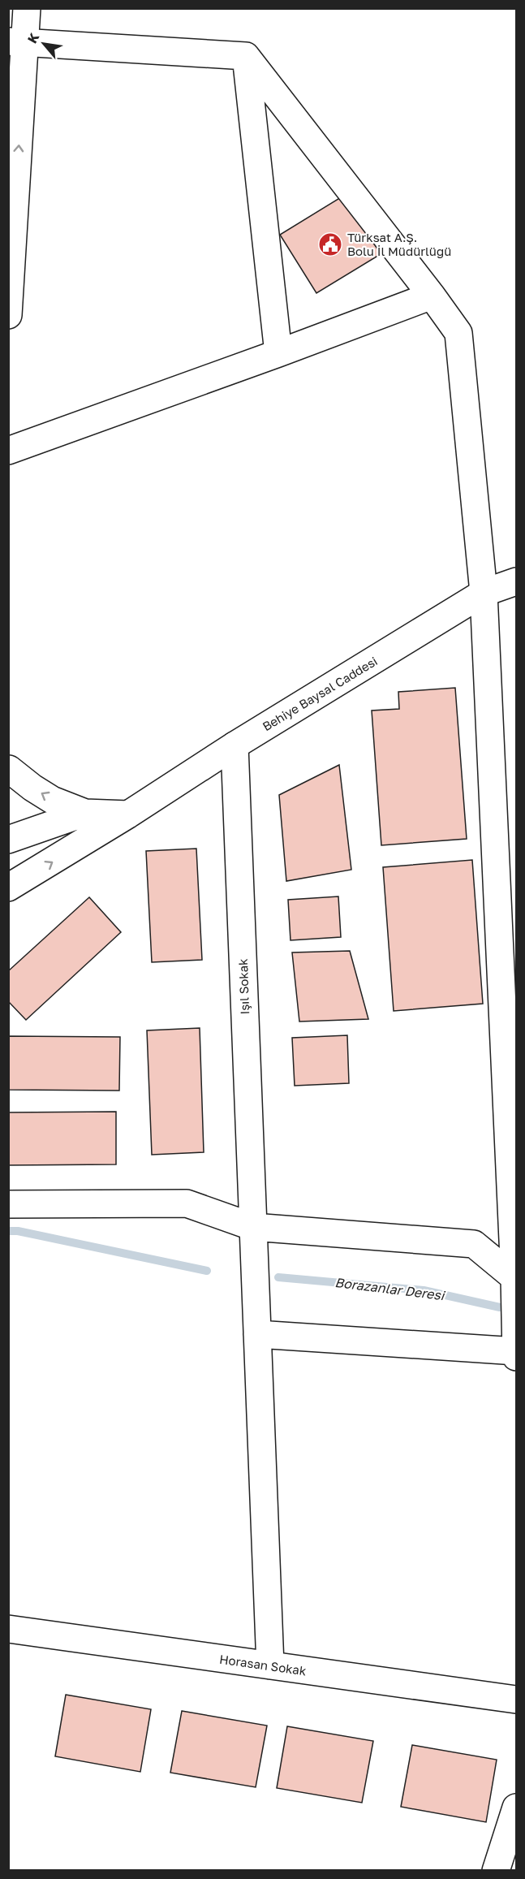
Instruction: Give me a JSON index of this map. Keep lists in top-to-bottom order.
{
  "streets": {
    "street": ["Behiye Baysal Caddesi", "Işıl Sokak", "Horasan Sokak"]
  },
  "crossings": [
    ["Behiye Baysal Caddesi", "Işıl Sokak"],
    ["Işıl Sokak", "Horasan Sokak"]
  ],
  "water": ["Borazanlar Deresi"],
  "places": {
    "public building": ["Türksat A.Ş. Bolu İl Müdürlüğü"]
  },
  "north": "top left"
}
